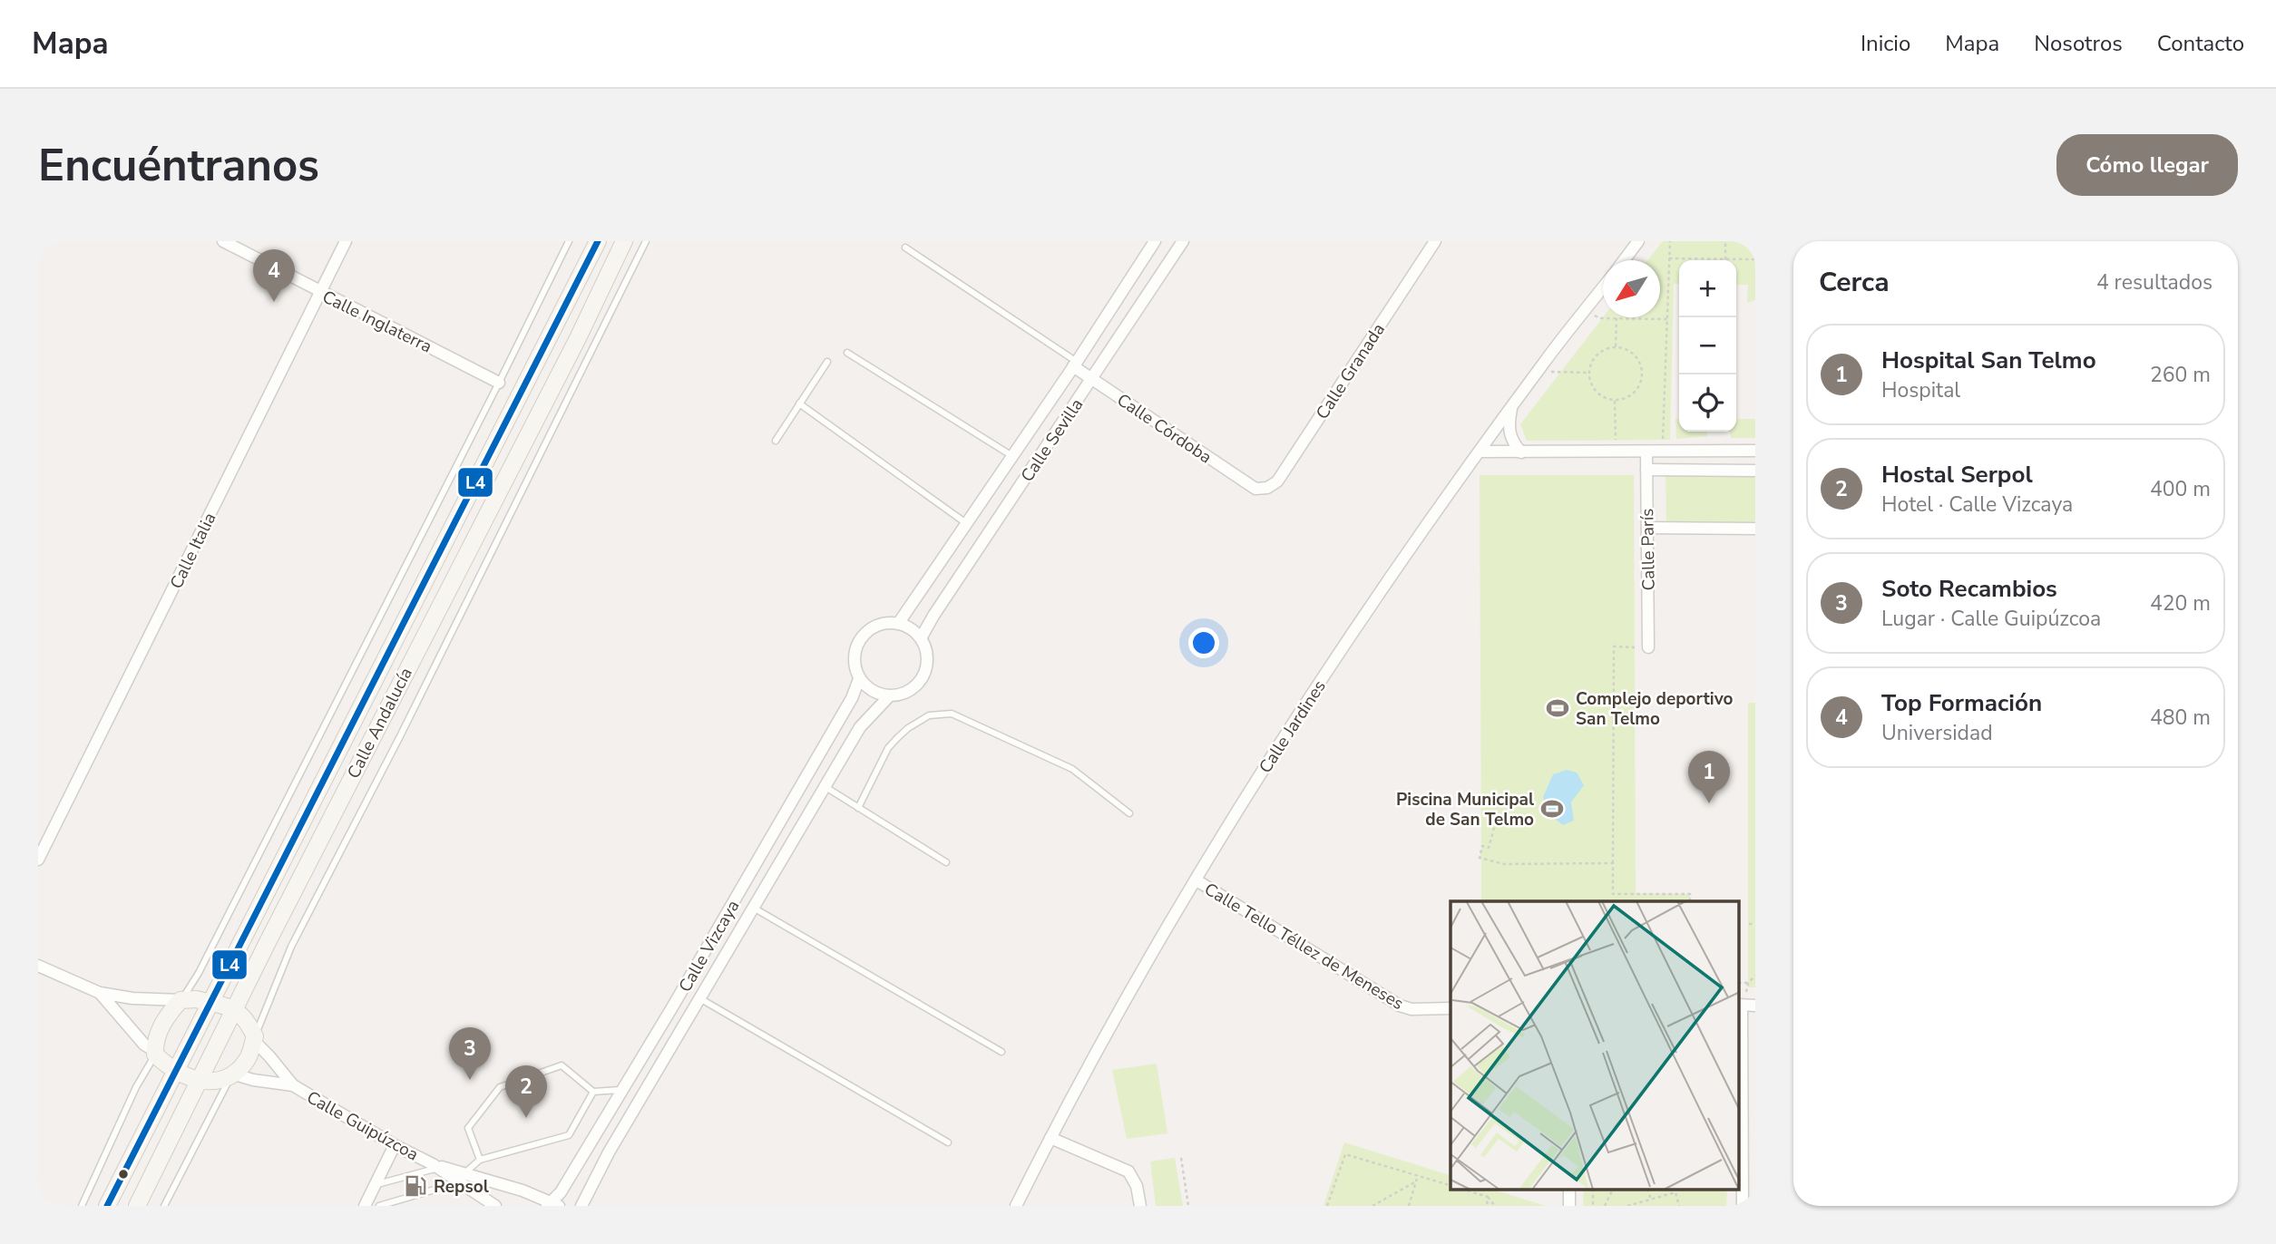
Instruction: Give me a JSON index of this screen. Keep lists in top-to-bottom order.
{
  "streets": {
    "main road": ["Calle Andalucía"],
    "street": [
      "Calle Inglaterra",
      "Calle Granada",
      "Calle Córdoba",
      "Calle Sevilla",
      "Calle París",
      "Calle Italia",
      "Calle Jardines",
      "Calle Vizcaya",
      "Calle Tello Téllez de Meneses",
      "Calle Guipúzcoa"
    ]
  },
  "crossings": [
    ["Calle Inglaterra", "Calle Italia"],
    ["Calle Granada", "Calle Córdoba"],
    ["Calle Córdoba", "Calle Sevilla"],
    ["Calle Sevilla", "Calle Vizcaya"],
    ["Calle Andalucía", "Calle Guipúzcoa"],
    ["Calle Jardines", "Calle Tello Téllez de Meneses"],
    ["Calle Vizcaya", "Calle Guipúzcoa"]
  ],
  "places": {
    "sports": ["Complejo deportivo San Telmo", "Piscina Municipal de San Telmo"],
    "fuel station": ["Repsol"]
  },
  "lines": ["transit line L4"],
  "north": "bottom left",
  "page": {
    "header": "Mapa",
    "nav": [
      "Inicio",
      "Mapa",
      "Nosotros",
      "Contacto"
    ],
    "buttons": "Cómo llegar",
    "title": "Encuéntranos",
    "heading": ["Cerca", "4 resultados"],
    "pins": [
      "4",
      "1",
      "3",
      "2"
    ],
    "map_buttons": ["+", "−"],
    "list": [
      {
        "mark": "1",
        "name": "Hospital San Telmo",
        "note": "Hospital",
        "value": "260 m"
      },
      {
        "mark": "2",
        "name": "Hostal Serpol",
        "note": "Hotel · Calle Vizcaya",
        "value": "400 m"
      },
      {
        "mark": "3",
        "name": "Soto Recambios",
        "note": "Lugar · Calle Guipúzcoa",
        "value": "420 m"
      },
      {
        "mark": "4",
        "name": "Top Formación",
        "note": "Universidad",
        "value": "480 m"
      }
    ]
  }
}
